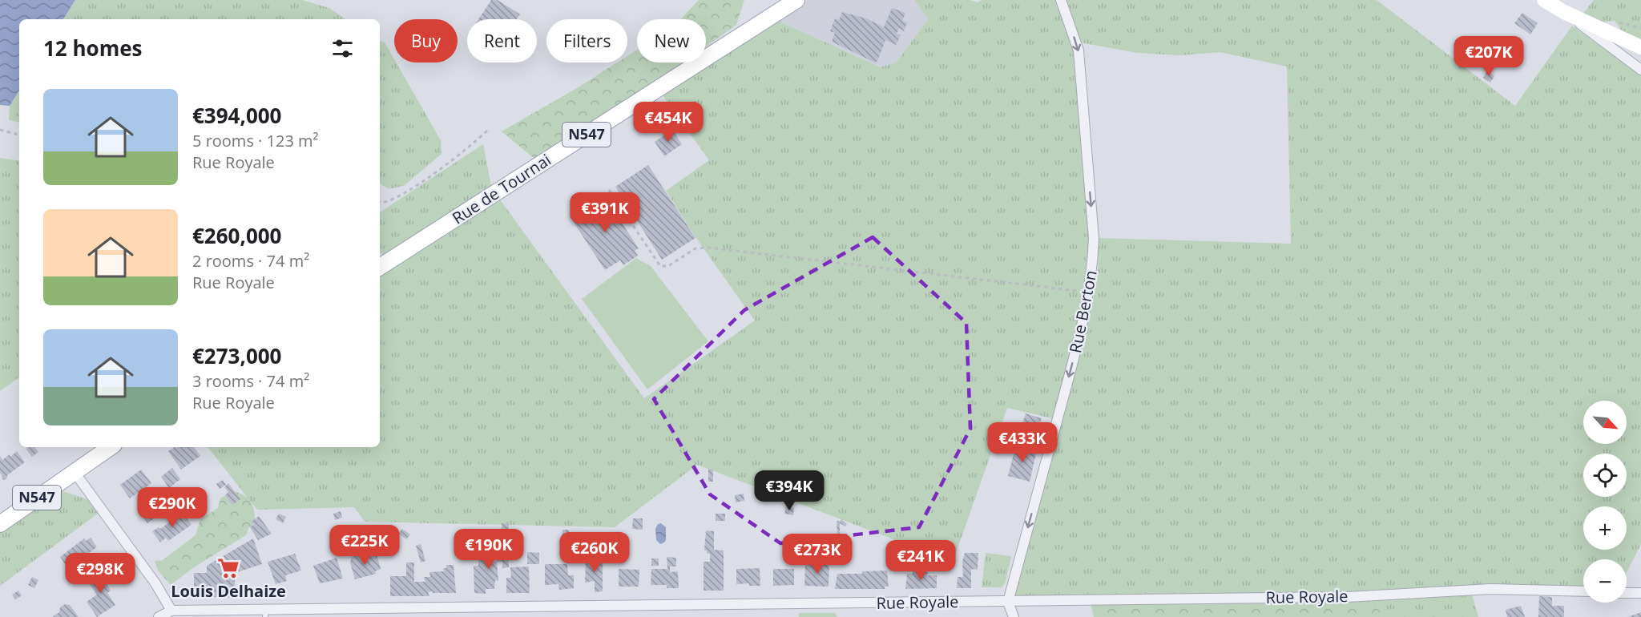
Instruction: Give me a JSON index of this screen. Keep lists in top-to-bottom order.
{
  "streets": {
    "main road": ["N547", "Rue de Tournai"],
    "street": ["Rue Berton", "Rue Royale"]
  },
  "crossings": [
    ["Rue Berton", "Rue Royale"]
  ],
  "one_way": ["Rue Berton"],
  "places": {
    "supermarket": ["Louis Delhaize"]
  },
  "north": "bottom right",
  "page": {
    "chip": [
      "Buy",
      "Rent",
      "Filters",
      "New"
    ],
    "heading": "12 homes",
    "price": [
      "€207K",
      "€454K",
      "€391K",
      "€433K",
      "€394K",
      "€290K",
      "€225K",
      "€190K",
      "€260K",
      "€273K",
      "€241K",
      "€298K"
    ],
    "list": [
      {
        "name": "€394,000",
        "note": "5 rooms · 123 m² · Rue Royale"
      },
      {
        "name": "€260,000",
        "note": "2 rooms · 74 m² · Rue Royale"
      },
      {
        "name": "€273,000",
        "note": "3 rooms · 74 m² · Rue Royale"
      }
    ],
    "map_buttons": ["+", "−"]
  }
}
